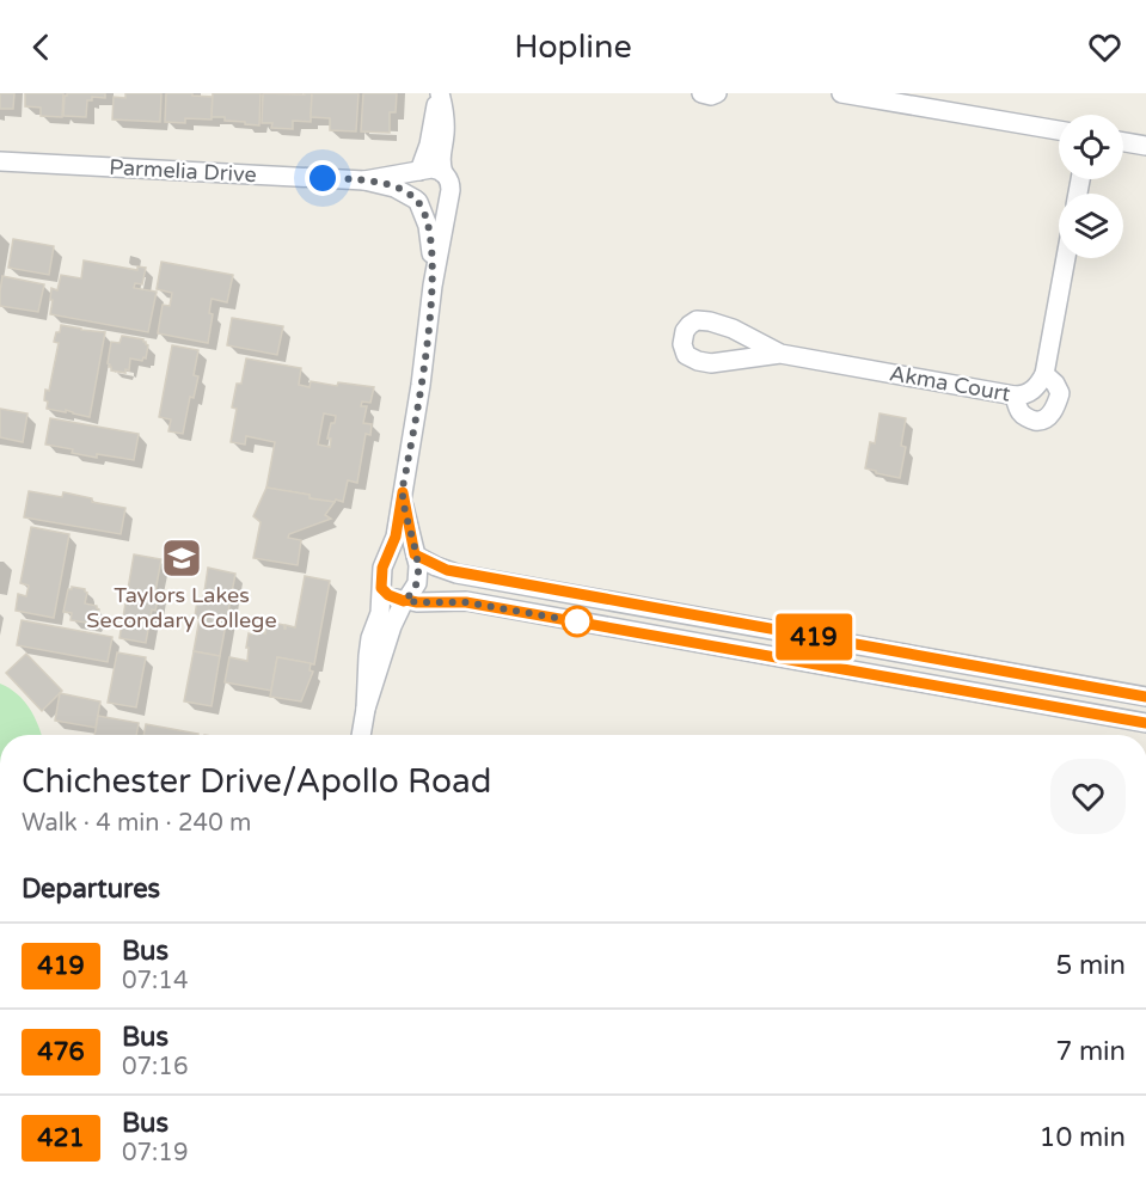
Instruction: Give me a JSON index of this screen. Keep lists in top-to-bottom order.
{
  "streets": {
    "street": ["Parmelia Drive", "Akma Court"]
  },
  "places": {
    "school or university": ["Taylors Lakes Secondary College"]
  },
  "lines": ["bus line 419"],
  "page": {
    "header": "Hopline",
    "on_map": "419",
    "heading": [
      ["Chichester Drive/Apollo Road", "Walk · 4 min · 240 m"],
      "Departures"
    ],
    "list": [
      {
        "mark": "419",
        "name": "Bus",
        "note": "07:14",
        "value": "5 min"
      },
      {
        "mark": "476",
        "name": "Bus",
        "note": "07:16",
        "value": "7 min"
      },
      {
        "mark": "421",
        "name": "Bus",
        "note": "07:19",
        "value": "10 min"
      }
    ]
  }
}
